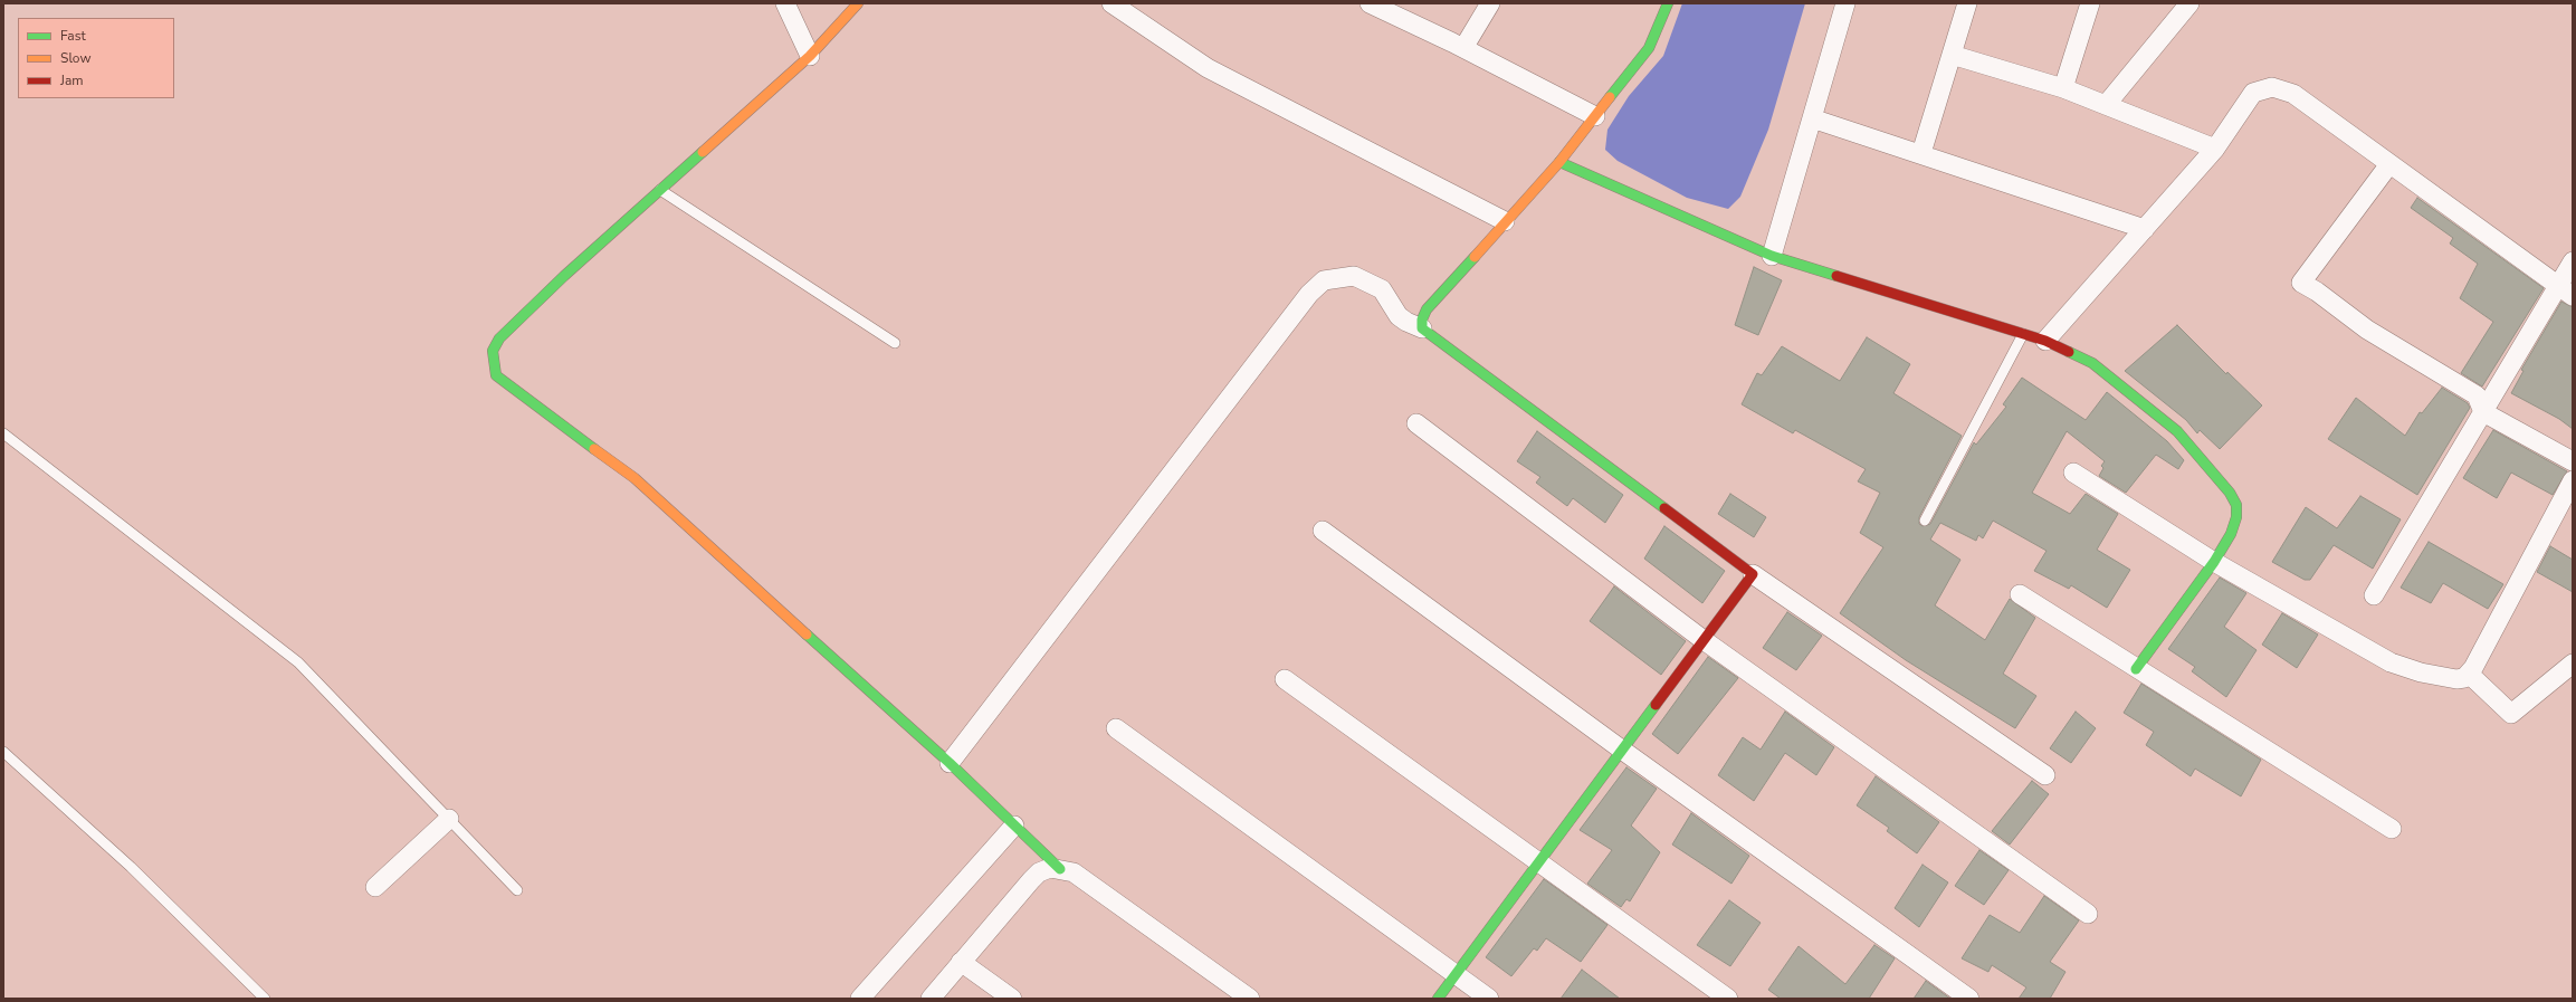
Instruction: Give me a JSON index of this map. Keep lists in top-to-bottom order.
{
  "legend": ["Fast", "Slow", "Jam"]
}
